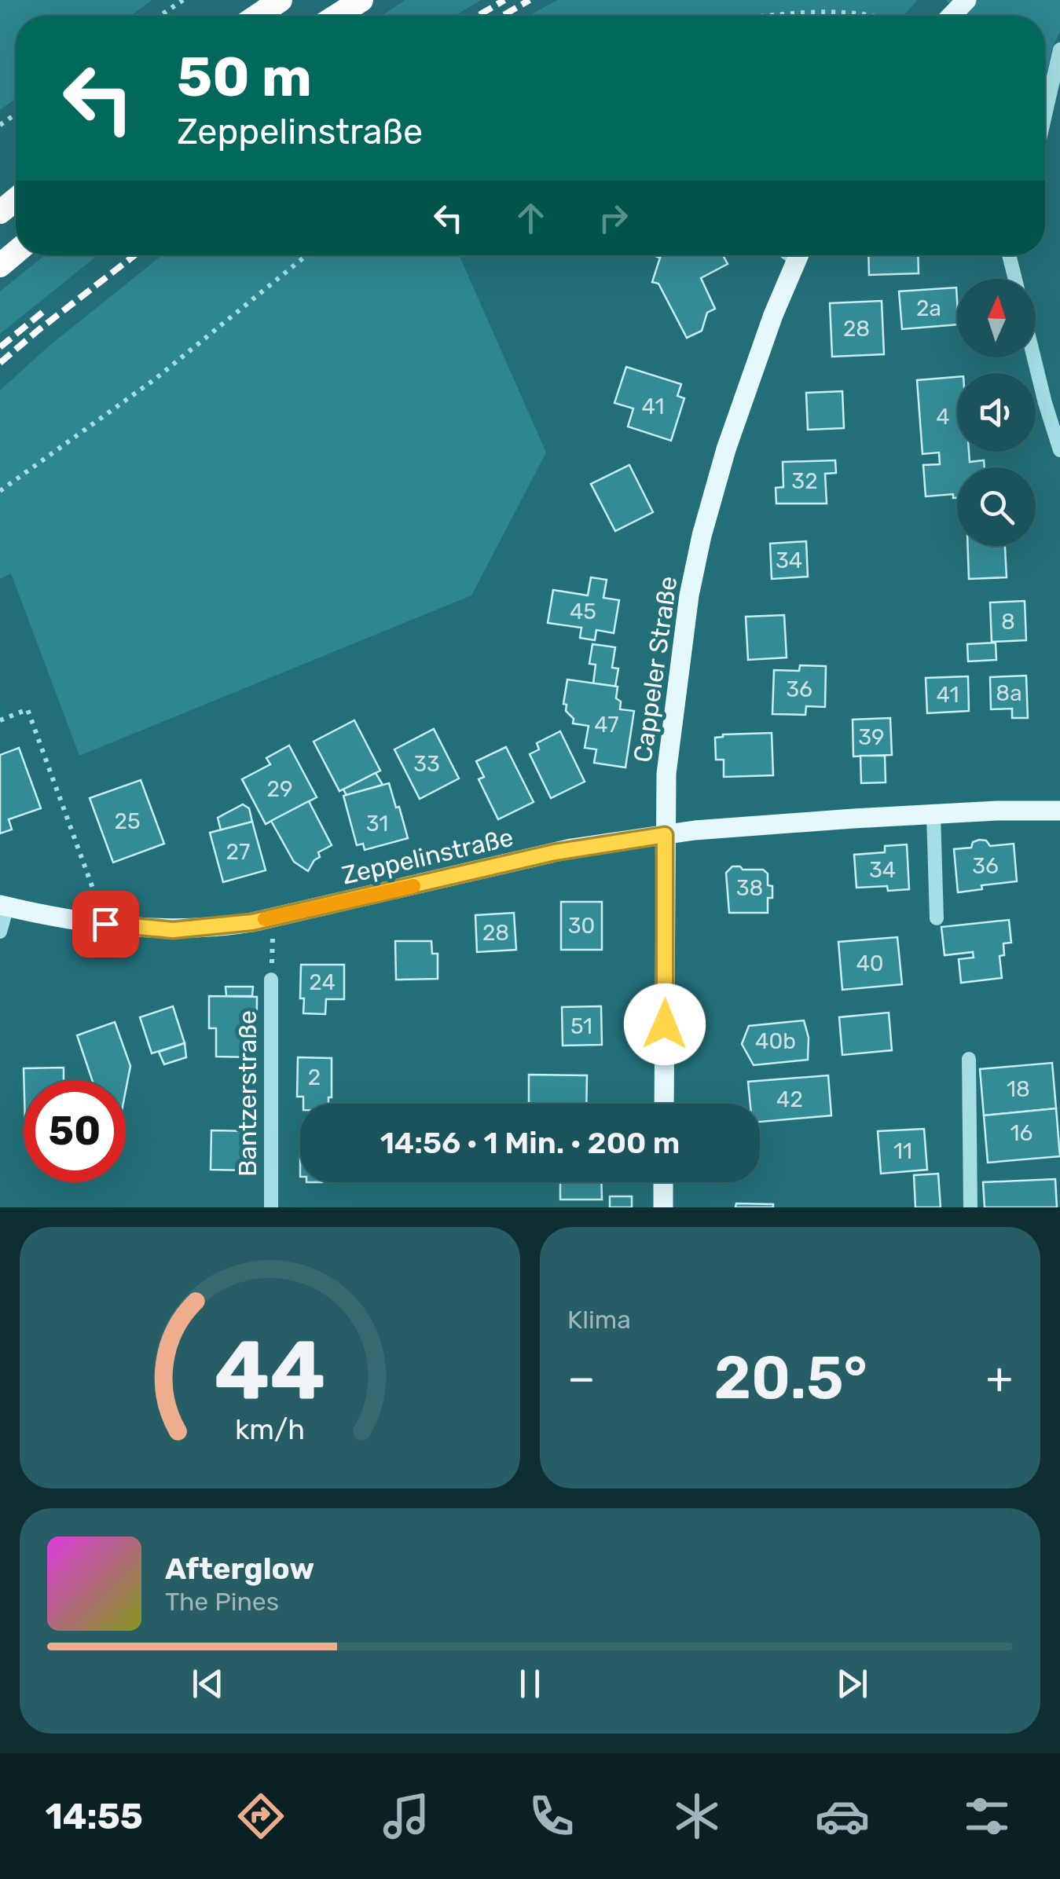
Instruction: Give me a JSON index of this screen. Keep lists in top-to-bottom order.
{
  "streets": {
    "main road": ["Cappeler Straße", "Zeppelinstraße"],
    "street": ["Bantzerstraße"]
  },
  "crossings": [
    ["Cappeler Straße", "Zeppelinstraße"]
  ],
  "house_numbers": [
    "2a",
    "28",
    "41",
    "4",
    "32",
    "34",
    "45",
    "8",
    "36",
    "8a",
    "41",
    "47",
    "39",
    "33",
    "29",
    "25",
    "31",
    "27",
    "36",
    "34",
    "38",
    "30",
    "28",
    "40",
    "24",
    "51",
    "40b",
    "2",
    "18",
    "42",
    "16",
    "11"
  ],
  "north": "top",
  "page": {
    "turn": ["50 m", "Zeppelinstraße"],
    "limit": "50",
    "trip": "14:56 · 1 Min. · 200 m",
    "tile": "Klima",
    "heat": ["−", "20.5°", "+"],
    "song": ["Afterglow", "The Pines"],
    "tabs": "14:55",
    "gauge": ["44", "km/h"]
  }
}
